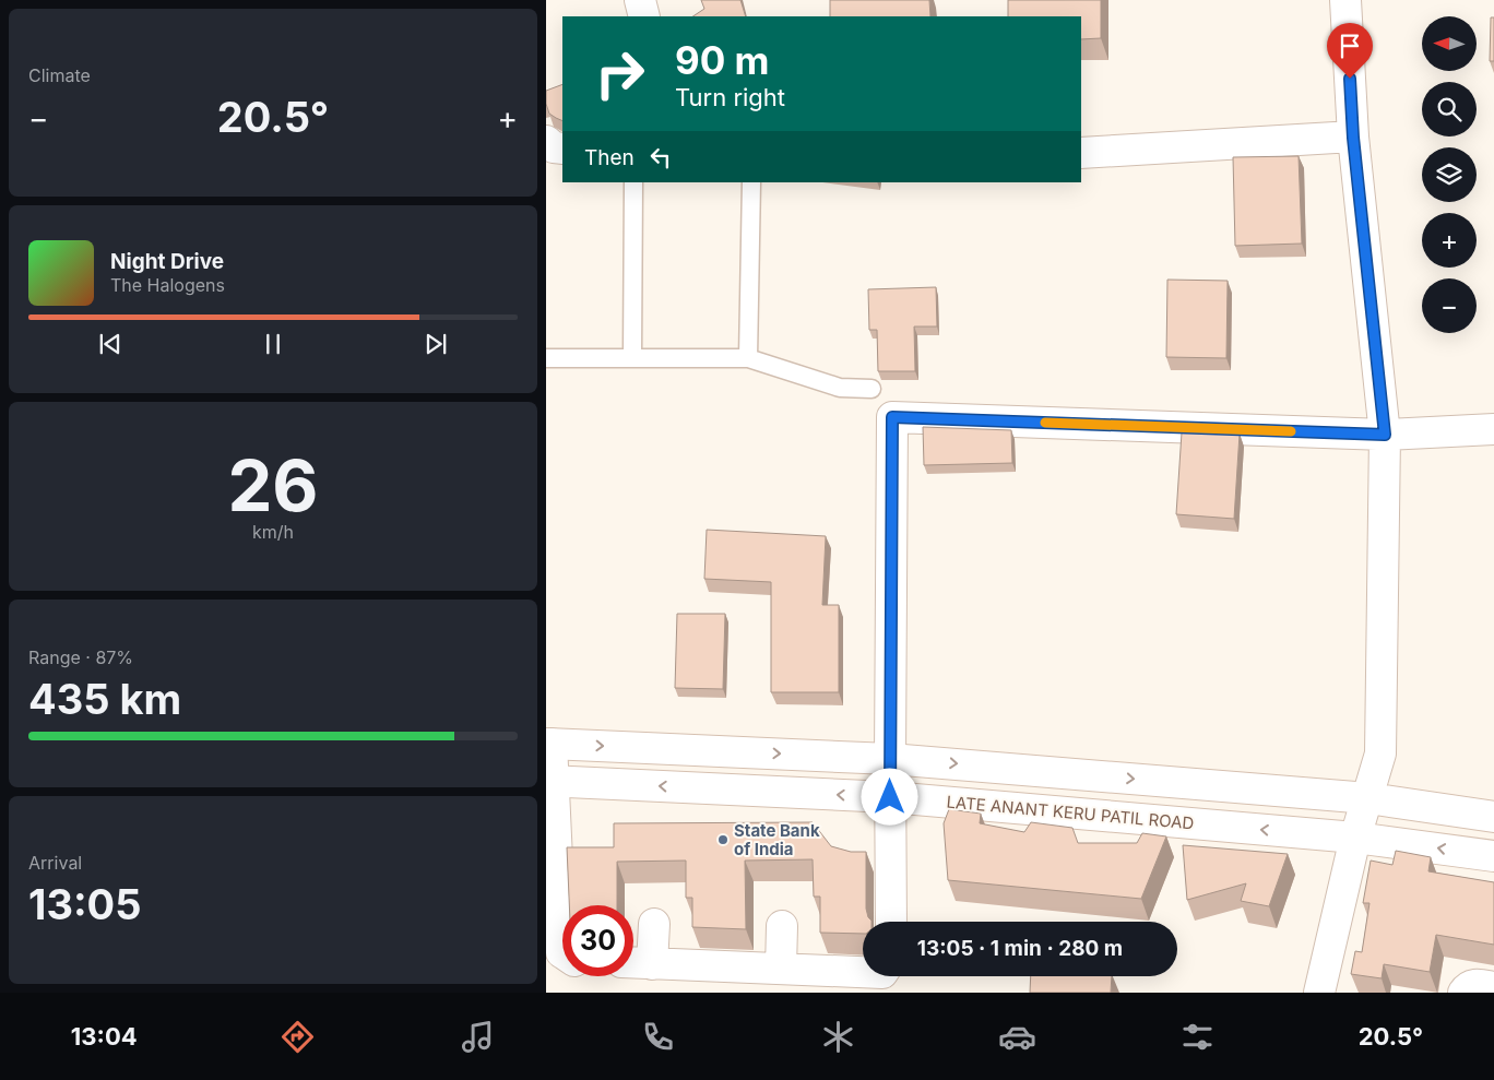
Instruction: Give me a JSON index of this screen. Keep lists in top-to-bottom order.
{
  "streets": {
    "street": ["LATE ANANT KERU PATIL ROAD"]
  },
  "places": ["State Bank of India"],
  "north": "left",
  "page": {
    "tile": [
      "Climate",
      ["26", "km/h"],
      ["Range · 87%", "435 km"],
      ["Arrival", "13:05"]
    ],
    "map_buttons": ["+", "−"],
    "turn": ["90 m", "Turn right"],
    "heat": ["−", "20.5°", "+"],
    "then": "Then",
    "song": ["Night Drive", "The Halogens"],
    "limit": "30",
    "trip": "13:05 · 1 min · 280 m",
    "tabs": ["13:04", "20.5°"]
  }
}
